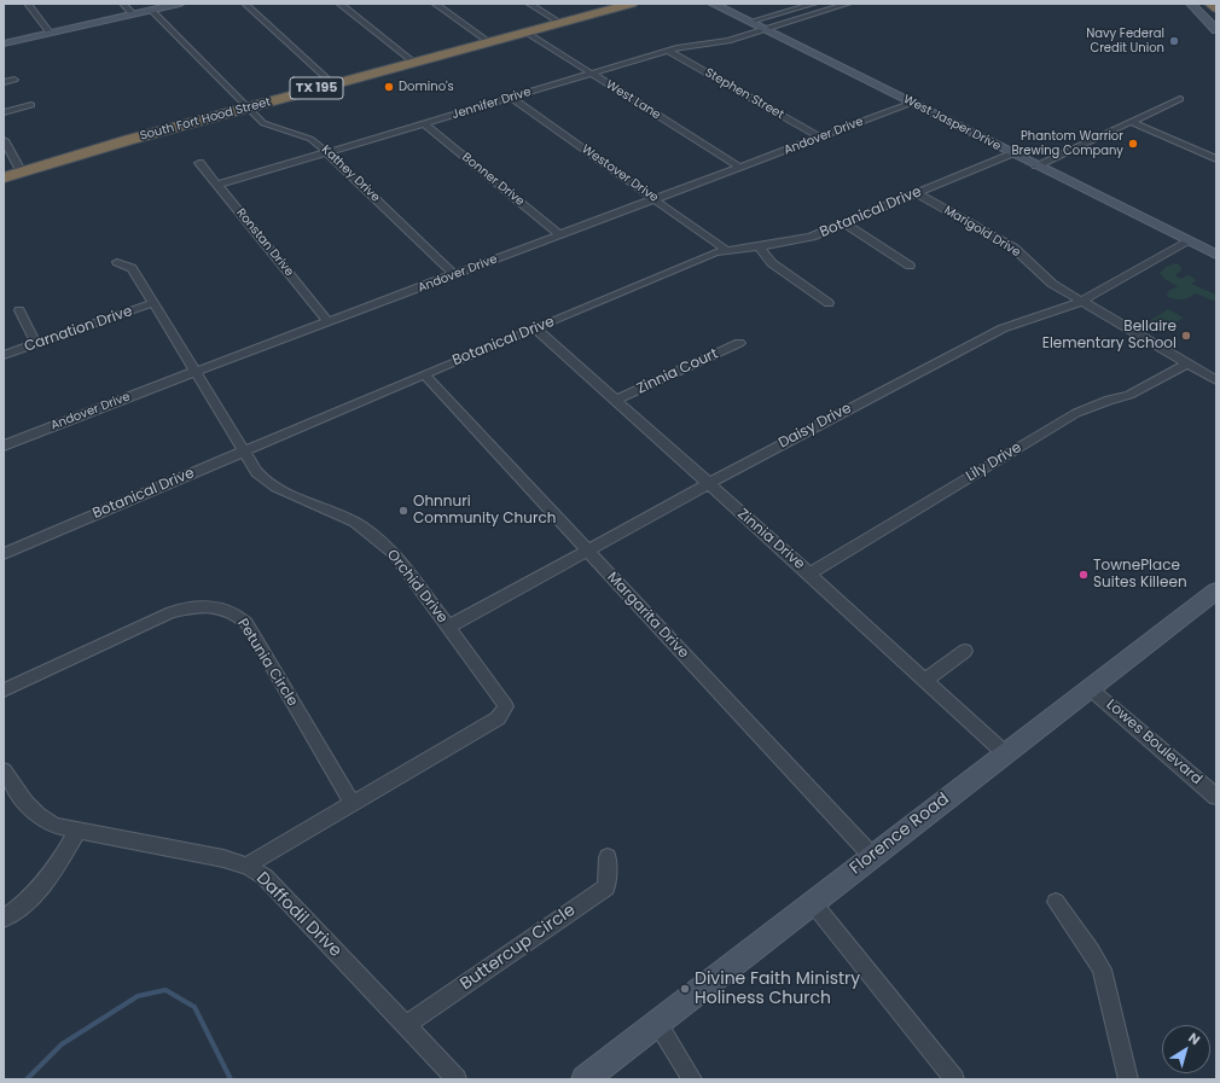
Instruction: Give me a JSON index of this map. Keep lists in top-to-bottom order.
{
  "streets": {
    "highway": ["TX 195", "South Fort Hood Street"],
    "street": [
      "Stephen Street",
      "West Lane",
      "Jennifer Drive",
      "West Jasper Drive",
      "Andover Drive",
      "Kathey Drive",
      "Westover Drive",
      "Bonner Drive",
      "Botanical Drive",
      "Marigold Drive",
      "Ronstan Drive",
      "Carnation Drive",
      "Zinnia Court",
      "Daisy Drive",
      "Lily Drive",
      "Zinnia Drive",
      "Orchid Drive",
      "Margarita Drive",
      "Petunia Circle",
      "Lowes Boulevard",
      "Florence Road",
      "Daffodil Drive",
      "Buttercup Circle"
    ]
  },
  "crossings": [
    ["Stephen Street", "Jennifer Drive"],
    ["Stephen Street", "Andover Drive"],
    ["West Lane", "Jennifer Drive"],
    ["West Lane", "South Fort Hood Street"],
    ["West Lane", "Andover Drive"],
    ["Jennifer Drive", "West Jasper Drive"],
    ["Jennifer Drive", "Kathey Drive"],
    ["Jennifer Drive", "Westover Drive"],
    ["Jennifer Drive", "Bonner Drive"],
    ["Jennifer Drive", "Ronstan Drive"],
    ["South Fort Hood Street", "Kathey Drive"],
    ["West Jasper Drive", "Andover Drive"],
    ["West Jasper Drive", "Botanical Drive"],
    ["West Jasper Drive", "Daisy Drive"],
    ["Andover Drive", "Kathey Drive"],
    ["Andover Drive", "Westover Drive"],
    ["Andover Drive", "Bonner Drive"],
    ["Andover Drive", "Ronstan Drive"],
    ["Andover Drive", "Orchid Drive"],
    ["Westover Drive", "Botanical Drive"],
    ["Botanical Drive", "Marigold Drive"],
    ["Botanical Drive", "Zinnia Drive"],
    ["Botanical Drive", "Orchid Drive"],
    ["Botanical Drive", "Margarita Drive"],
    ["Marigold Drive", "Daisy Drive"],
    ["Marigold Drive", "Lily Drive"],
    ["Carnation Drive", "Orchid Drive"],
    ["Zinnia Court", "Zinnia Drive"],
    ["Daisy Drive", "Zinnia Drive"],
    ["Daisy Drive", "Orchid Drive"],
    ["Daisy Drive", "Margarita Drive"],
    ["Lily Drive", "Zinnia Drive"],
    ["Zinnia Drive", "Florence Road"],
    ["Orchid Drive", "Petunia Circle"],
    ["Orchid Drive", "Daffodil Drive"],
    ["Margarita Drive", "Florence Road"],
    ["Lowes Boulevard", "Florence Road"],
    ["Daffodil Drive", "Buttercup Circle"]
  ],
  "places": [
    "Navy Federal Credit Union",
    "Domino's",
    "Phantom Warrior Brewing Company",
    "Bellaire Elementary School",
    "Ohnnuri Community Church",
    "TownePlace Suites Killeen",
    "Divine Faith Ministry Holiness Church"
  ],
  "north": "top right"
}
